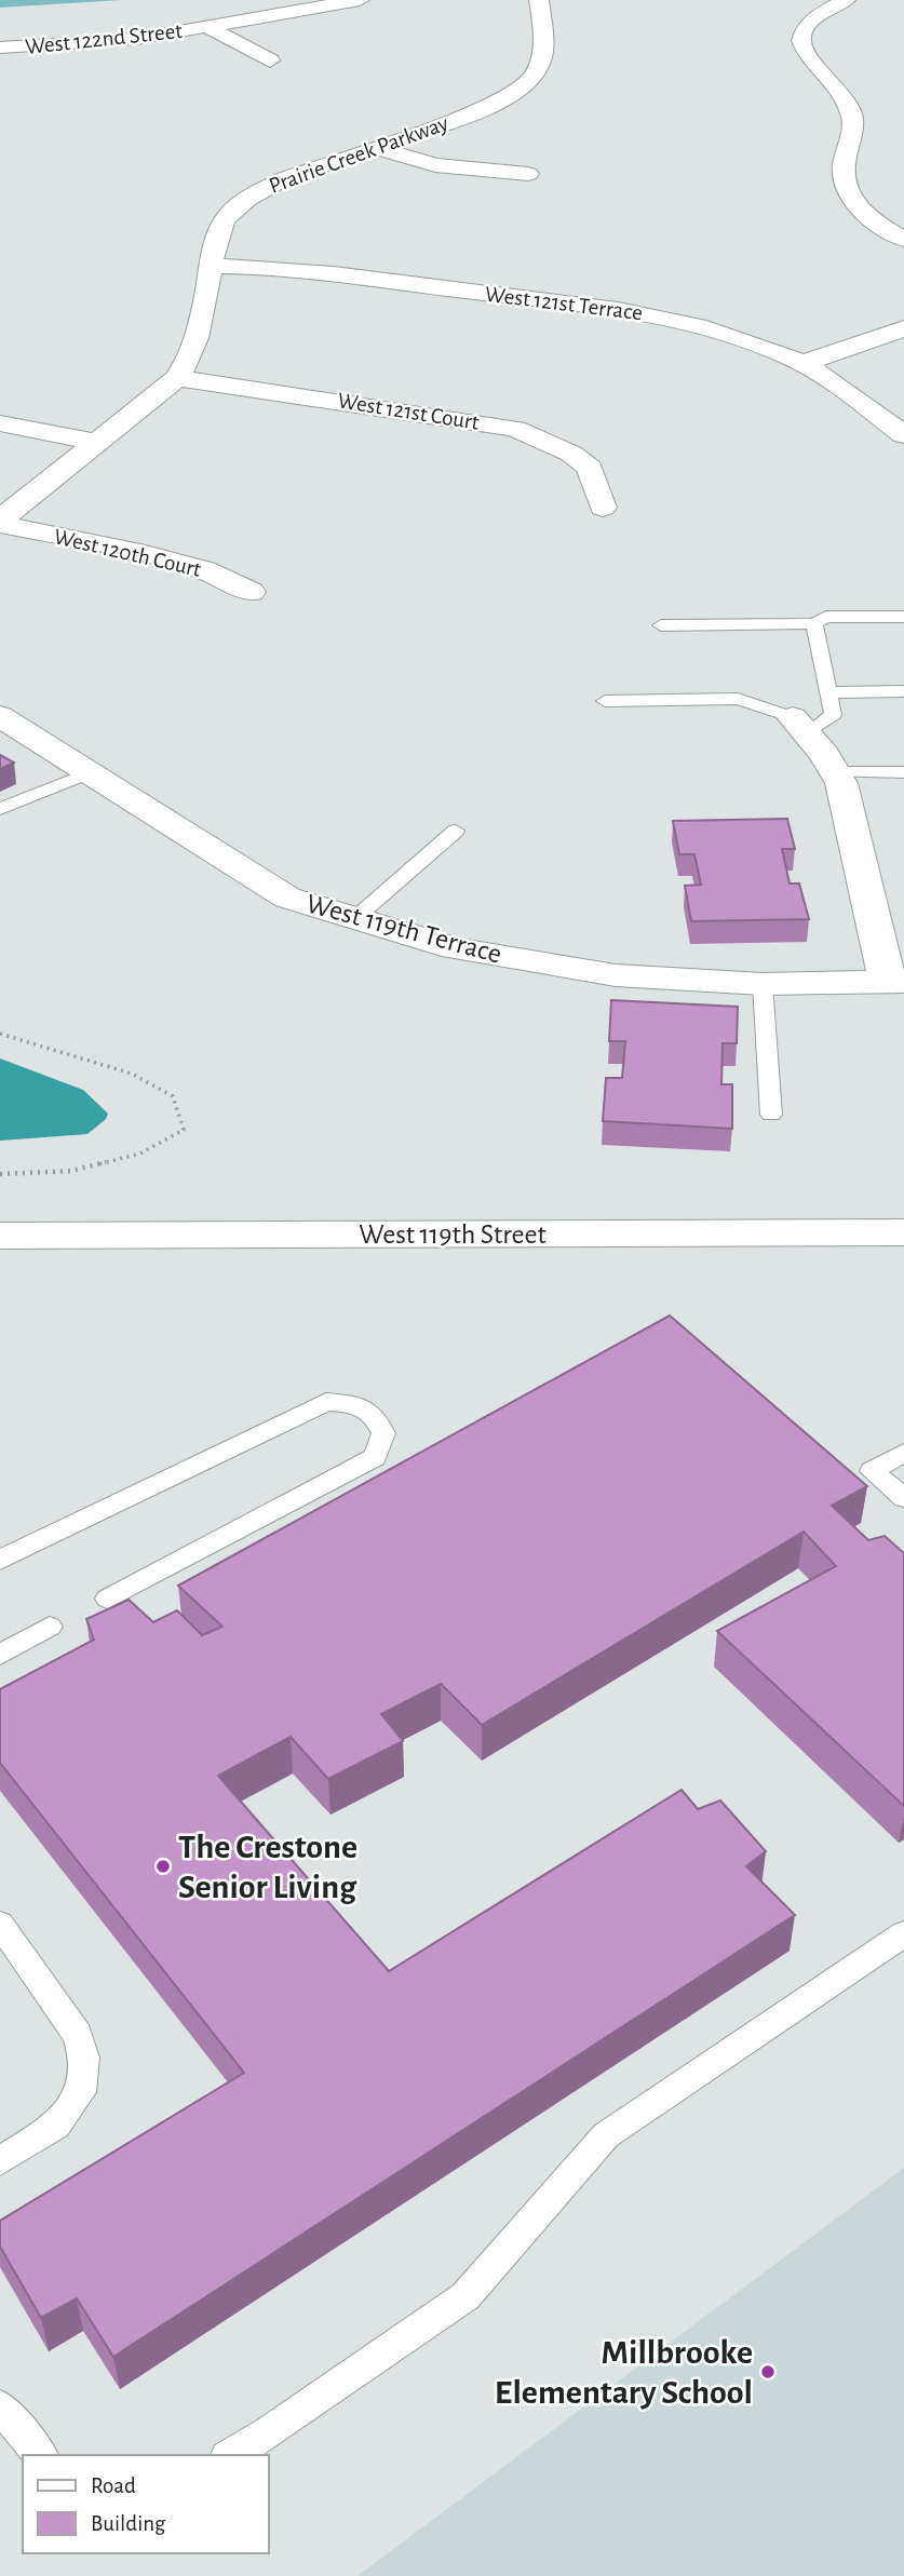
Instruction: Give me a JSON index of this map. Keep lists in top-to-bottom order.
{
  "streets": {
    "street": [
      "West 122nd Street",
      "Prairie Creek Parkway",
      "West 121st Terrace",
      "West 121st Court",
      "West 120th Court",
      "West 119th Terrace",
      "West 119th Street"
    ]
  },
  "crossings": [
    ["Prairie Creek Parkway", "West 121st Terrace"],
    ["Prairie Creek Parkway", "West 121st Court"],
    ["Prairie Creek Parkway", "West 120th Court"]
  ],
  "places": ["The Crestone Senior Living", "Millbrooke Elementary School"],
  "legend": ["Road", "Building"]
}
